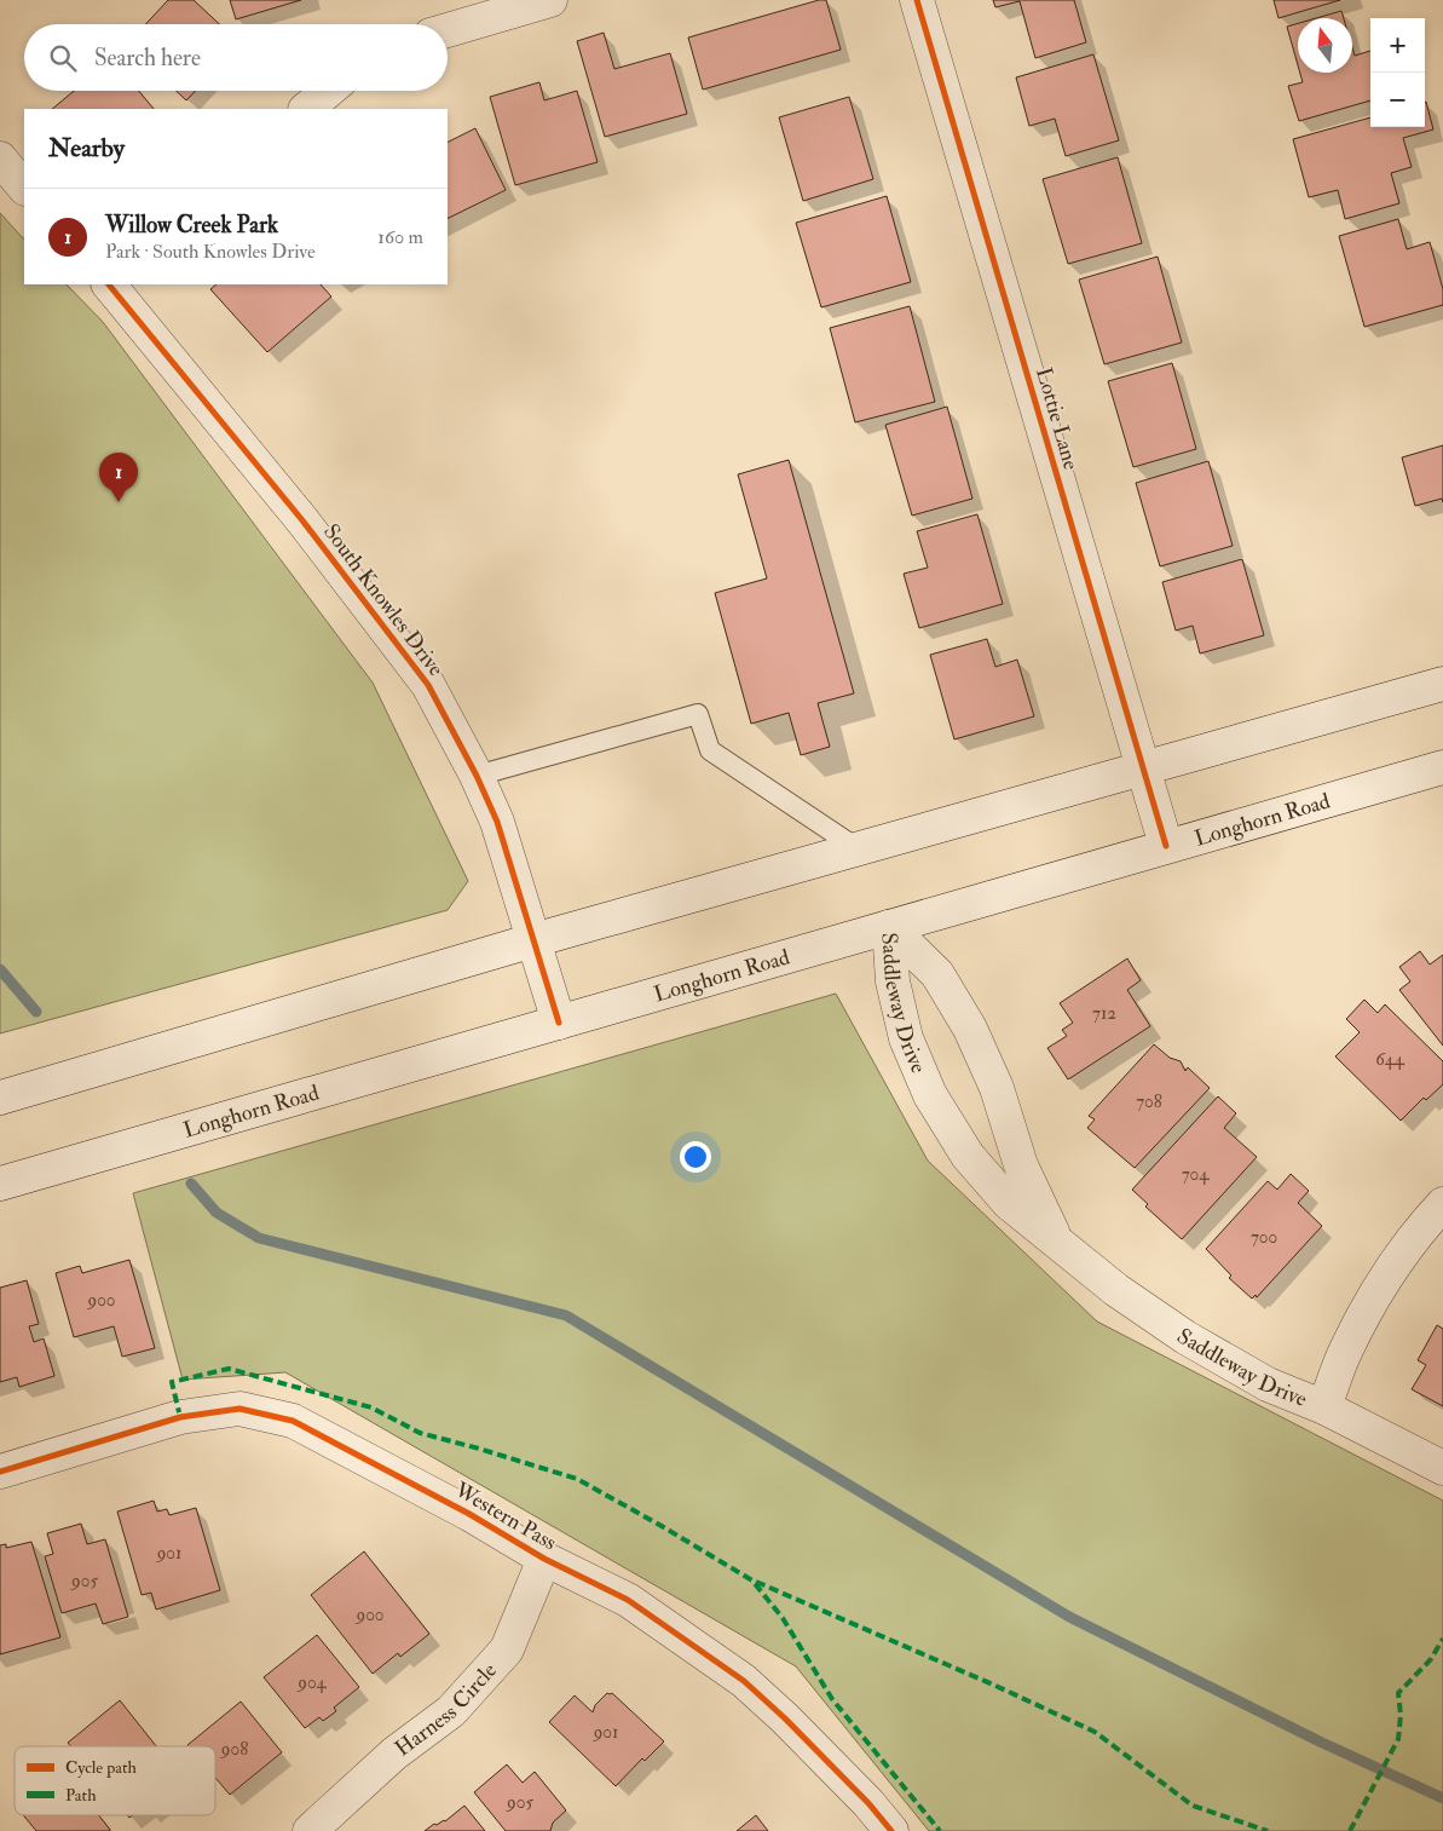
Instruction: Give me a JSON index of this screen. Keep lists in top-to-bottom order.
{
  "streets": {
    "street": [
      "Lottie Lane",
      "South Knowles Drive",
      "Longhorn Road",
      "Saddleway Drive",
      "Western Pass",
      "Harness Circle"
    ]
  },
  "crossings": [
    ["Lottie Lane", "Longhorn Road"],
    ["South Knowles Drive", "Longhorn Road"],
    ["Longhorn Road", "Saddleway Drive"],
    ["Western Pass", "Harness Circle"]
  ],
  "house_numbers": [
    "712",
    "644",
    "708",
    "704",
    "700",
    "900",
    "901",
    "905",
    "900",
    "904",
    "901",
    "908",
    "905"
  ],
  "legend": ["Cycle path", "Path"],
  "north": "top",
  "page": {
    "map_buttons": ["+", "−"],
    "search": "Search here",
    "heading": "Nearby",
    "list": [
      {
        "mark": "1",
        "name": "Willow Creek Park",
        "note": "Park · South Knowles Drive",
        "value": "160 m"
      }
    ],
    "pins": "1"
  }
}
